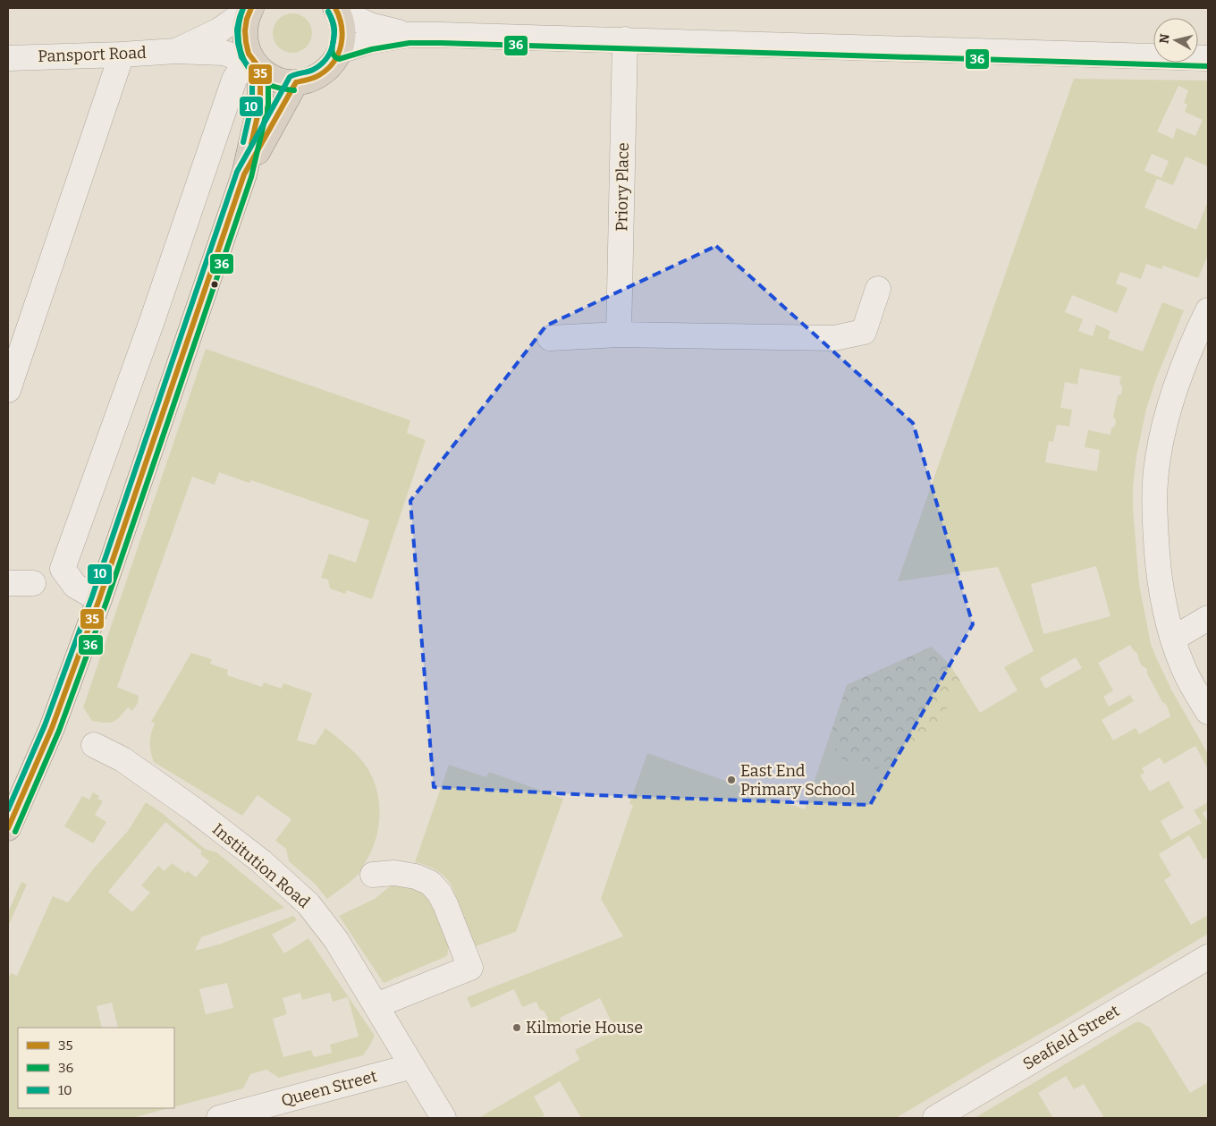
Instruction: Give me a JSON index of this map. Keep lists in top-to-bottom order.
{
  "streets": {
    "street": [
      "Pansport Road",
      "Priory Place",
      "Institution Road",
      "Seafield Street",
      "Queen Street"
    ]
  },
  "crossings": [
    ["Institution Road", "Queen Street"]
  ],
  "places": ["East End Primary School", "Kilmorie House"],
  "lines": ["transit line 35", "transit line 36", "transit line 10"],
  "legend": ["35", "36", "10"],
  "north": "left"
}
